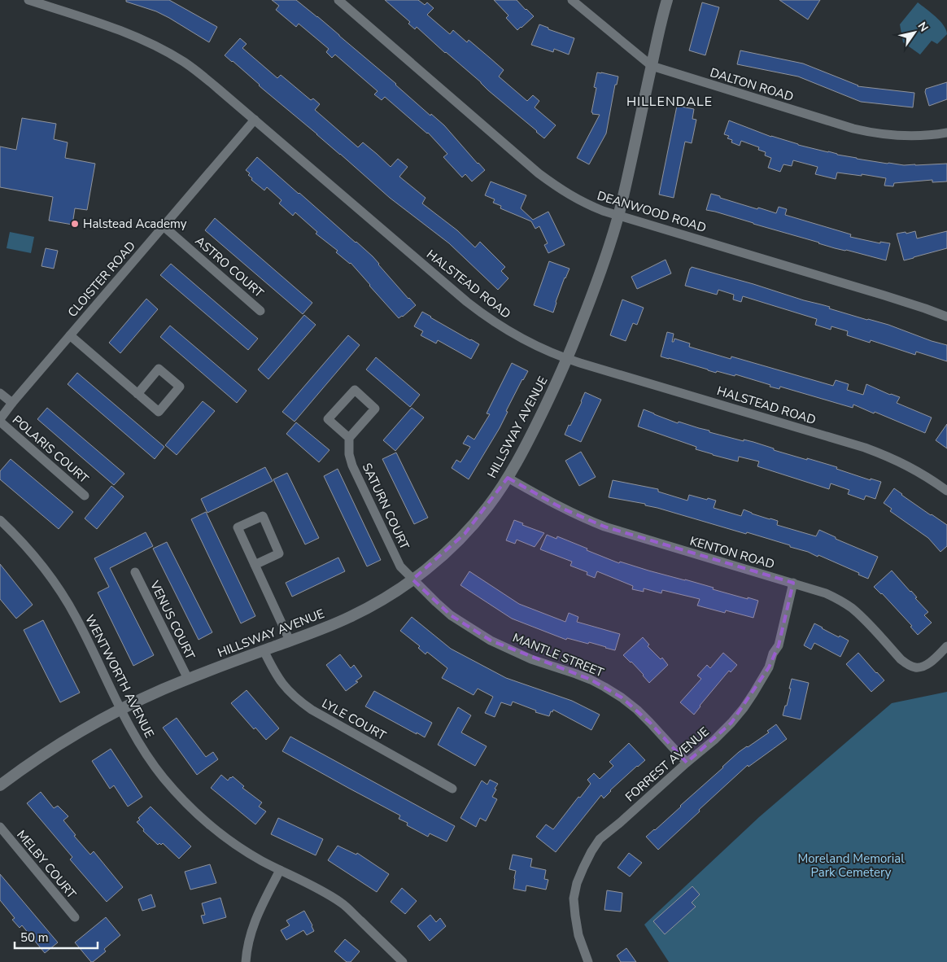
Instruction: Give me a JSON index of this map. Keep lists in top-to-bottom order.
{
  "streets": {
    "street": [
      "DALTON ROAD",
      "DEANWOOD ROAD",
      "ASTRO COURT",
      "CLOISTER ROAD",
      "HALSTEAD ROAD",
      "HILLSWAY AVENUE",
      "POLARIS COURT",
      "SATURN COURT",
      "KENTON ROAD",
      "VENUS COURT",
      "MANTLE STREET",
      "WENTWORTH AVENUE",
      "LYLE COURT",
      "FORREST AVENUE",
      "MELBY COURT"
    ]
  },
  "crossings": [
    ["DALTON ROAD", "HILLSWAY AVENUE"],
    ["DEANWOOD ROAD", "HILLSWAY AVENUE"],
    ["ASTRO COURT", "CLOISTER ROAD"],
    ["CLOISTER ROAD", "HALSTEAD ROAD"],
    ["CLOISTER ROAD", "POLARIS COURT"],
    ["HALSTEAD ROAD", "HILLSWAY AVENUE"],
    ["HILLSWAY AVENUE", "SATURN COURT"],
    ["HILLSWAY AVENUE", "KENTON ROAD"],
    ["HILLSWAY AVENUE", "VENUS COURT"],
    ["HILLSWAY AVENUE", "MANTLE STREET"],
    ["HILLSWAY AVENUE", "WENTWORTH AVENUE"],
    ["HILLSWAY AVENUE", "LYLE COURT"],
    ["SATURN COURT", "MANTLE STREET"],
    ["KENTON ROAD", "FORREST AVENUE"],
    ["MANTLE STREET", "FORREST AVENUE"]
  ],
  "districts": ["HILLENDALE"],
  "parks": ["Moreland Memorial Park Cemetery"],
  "places": ["Halstead Academy"],
  "scale_bar": "50 m",
  "north": "top right"
}
